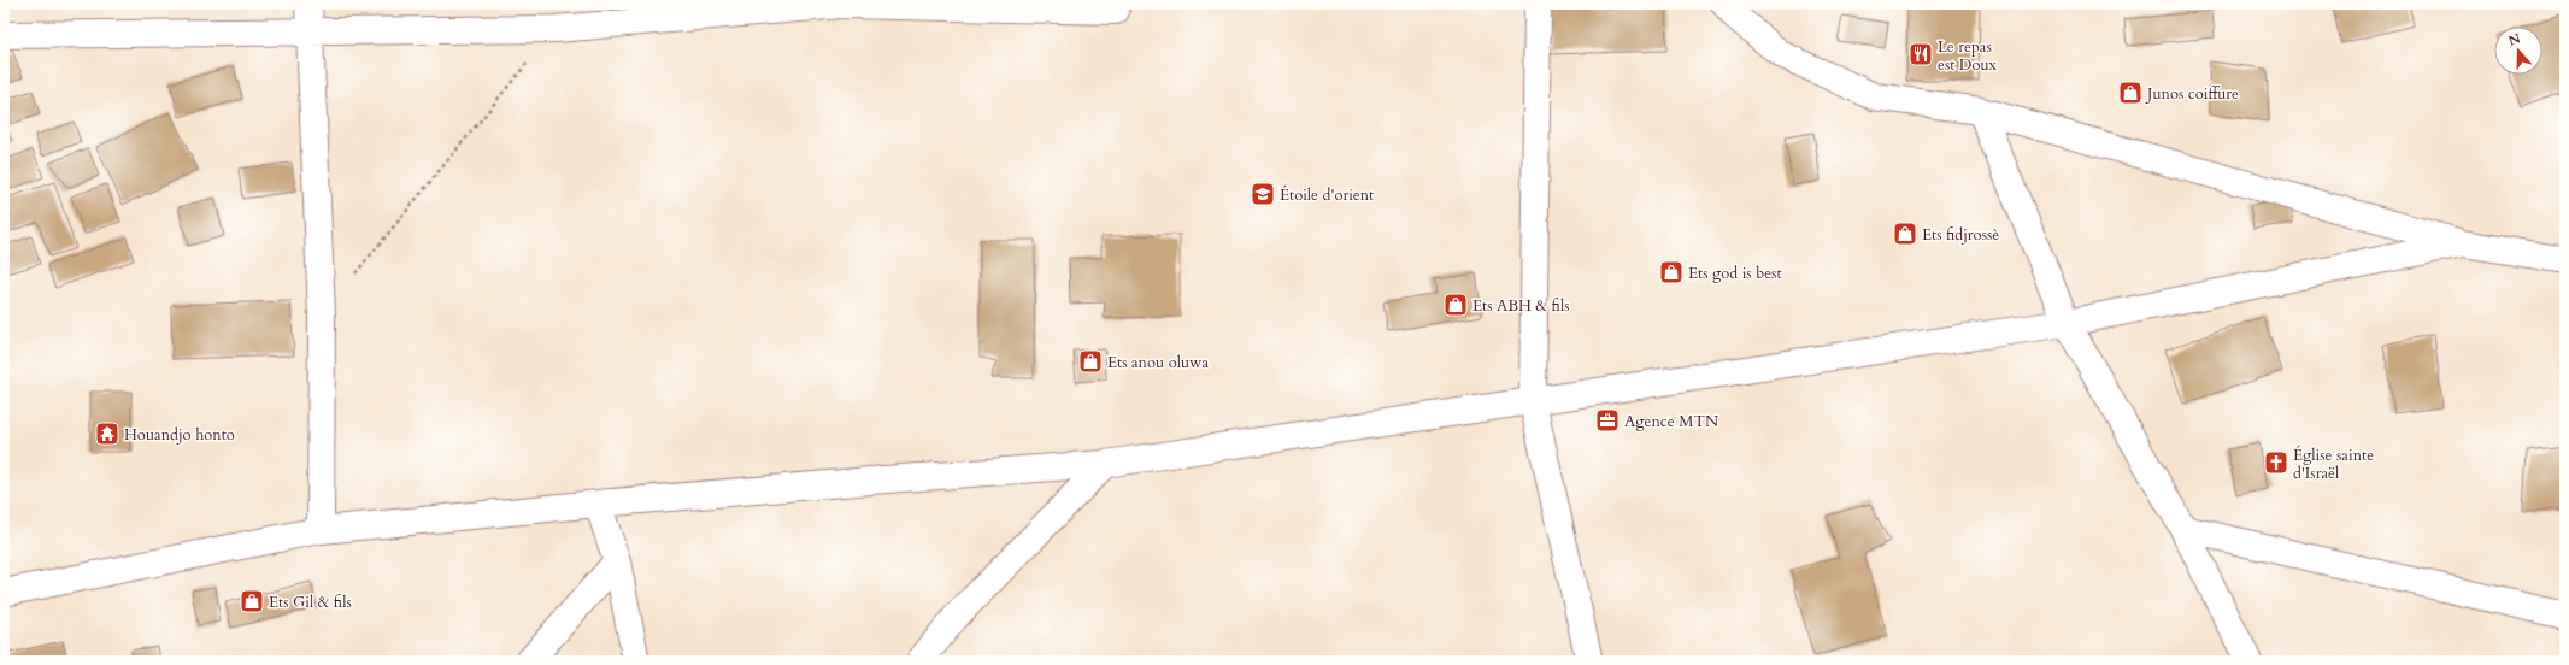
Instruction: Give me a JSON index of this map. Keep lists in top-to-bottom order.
{
  "places": {
    "restaurant": ["Le repas est Doux"],
    "shop": [
      "Junos coiffure",
      "Ets fidjrossè",
      "Ets god is best",
      "Ets ABH & fils",
      "Ets anou oluwa",
      "Ets Gil & fils"
    ],
    "school or university": ["Étoile d'orient"],
    "office": ["Agence MTN"],
    "temple": ["Houandjo honto"],
    "church": ["Église sainte d'Israël"]
  },
  "north": "top"
}
